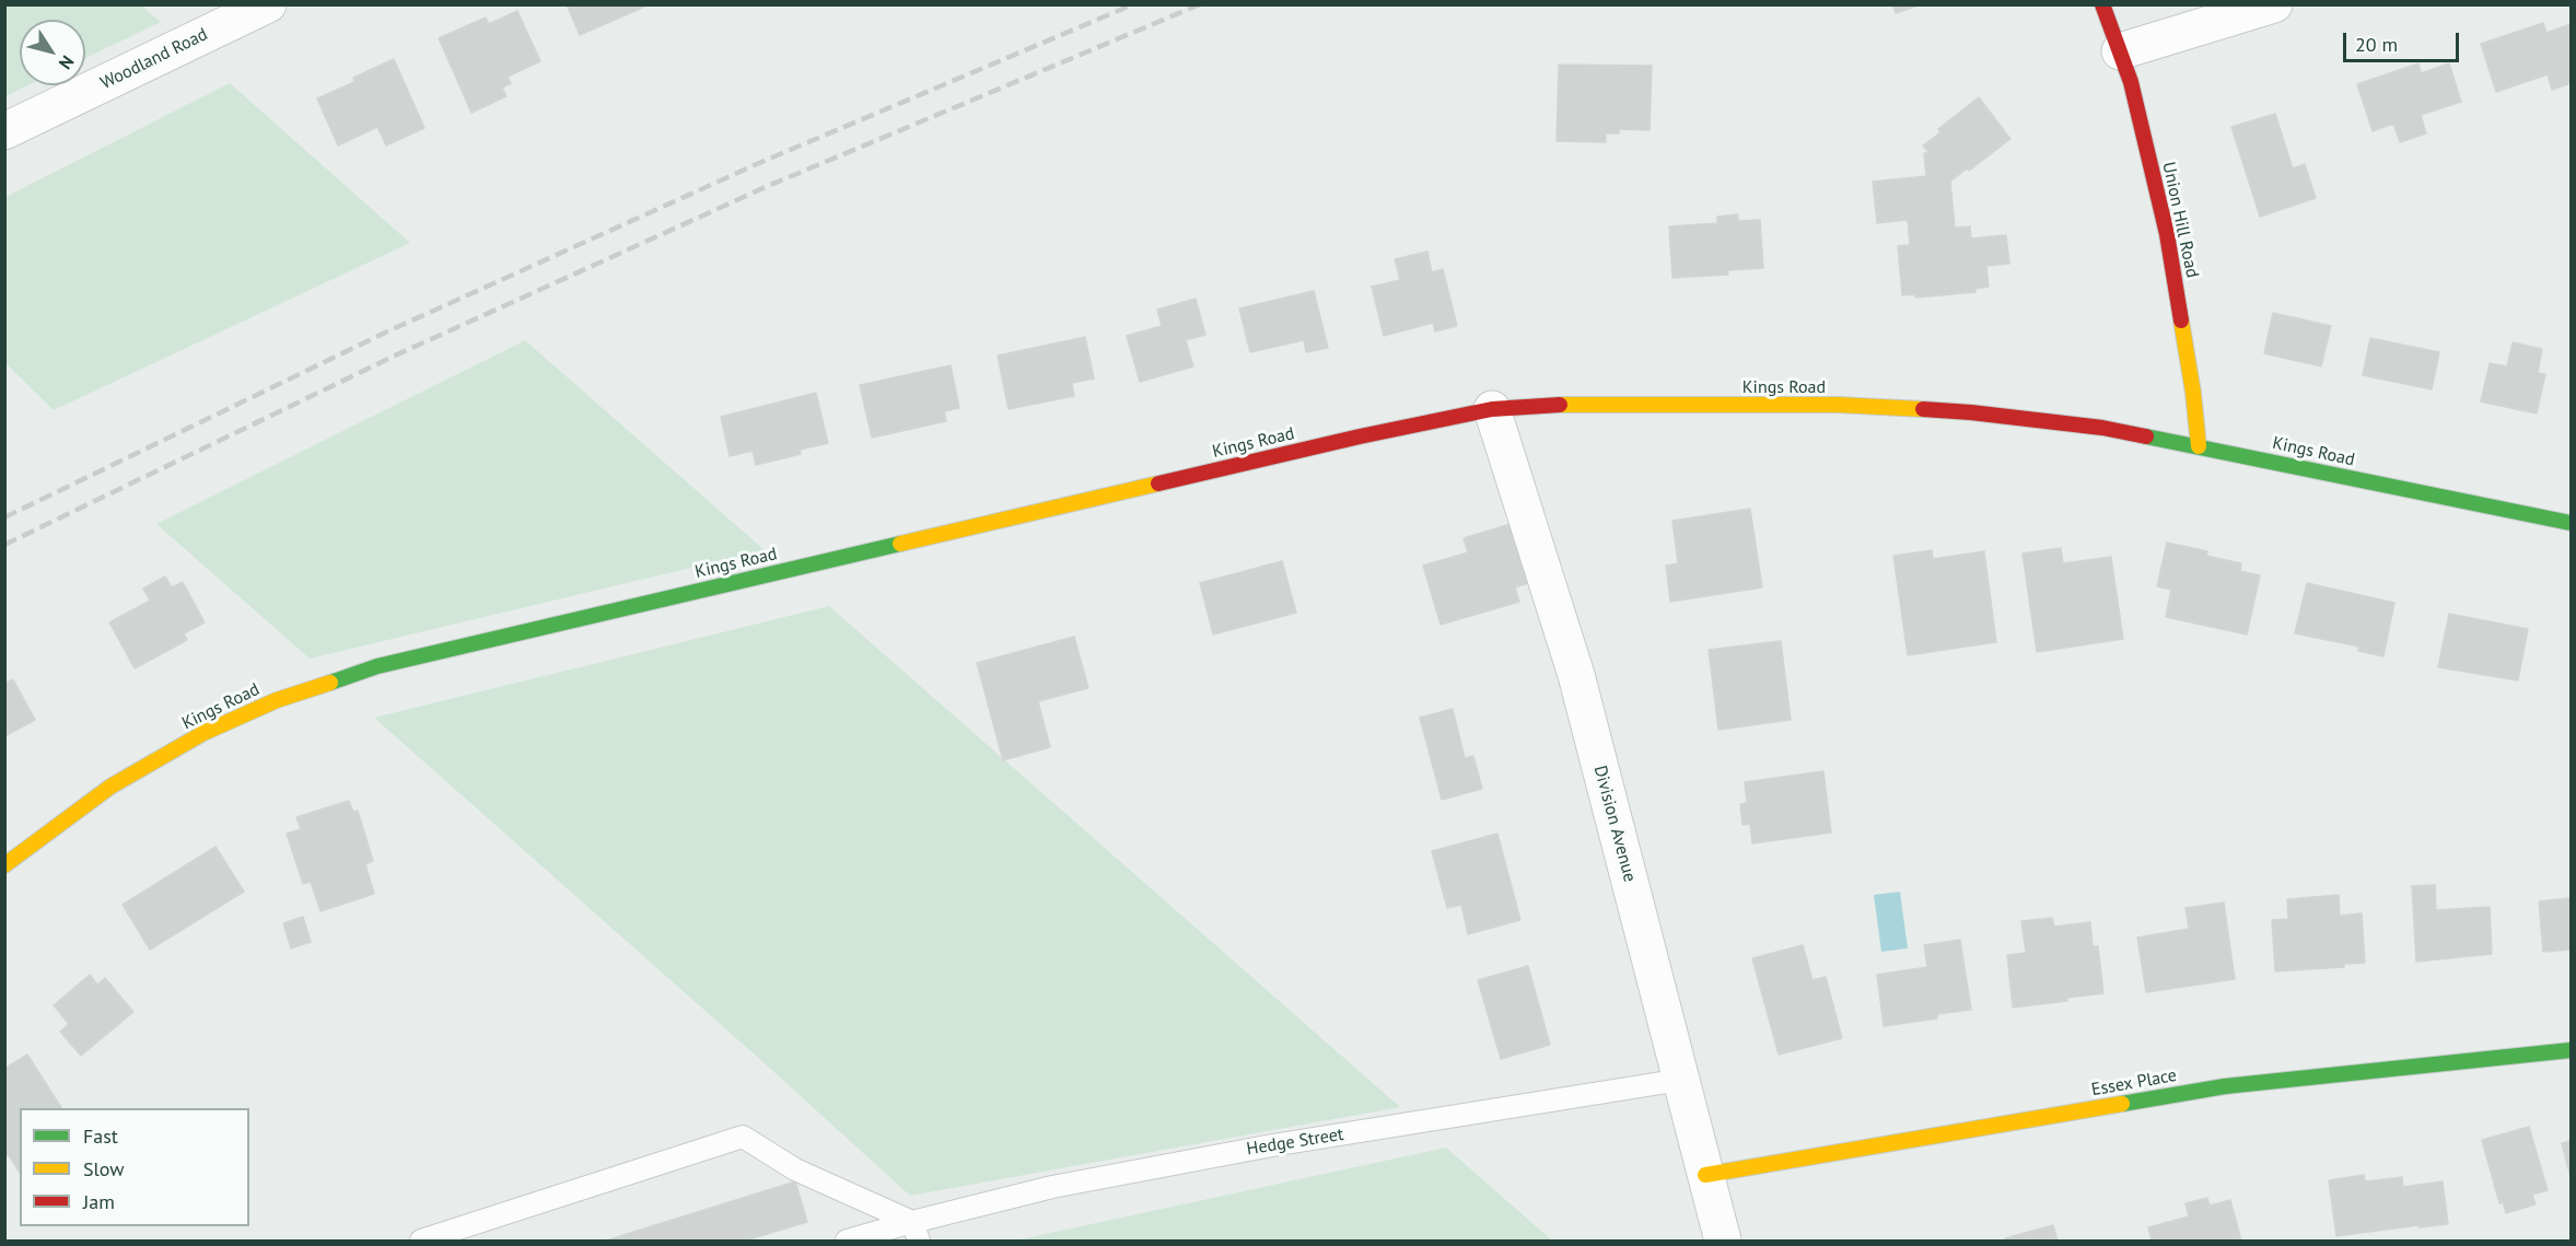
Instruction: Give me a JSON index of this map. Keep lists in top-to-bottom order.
{
  "streets": {
    "street": [
      "Woodland Road",
      "Union Hill Road",
      "Kings Road",
      "Division Avenue",
      "Essex Place"
    ],
    "lane": ["Hedge Street"]
  },
  "crossings": [
    ["Union Hill Road", "Kings Road"],
    ["Kings Road", "Division Avenue"],
    ["Division Avenue", "Essex Place"],
    ["Division Avenue", "Hedge Street"]
  ],
  "legend": ["Fast", "Slow", "Jam"],
  "scale_bar": "20 m",
  "north": "bottom right"
}
